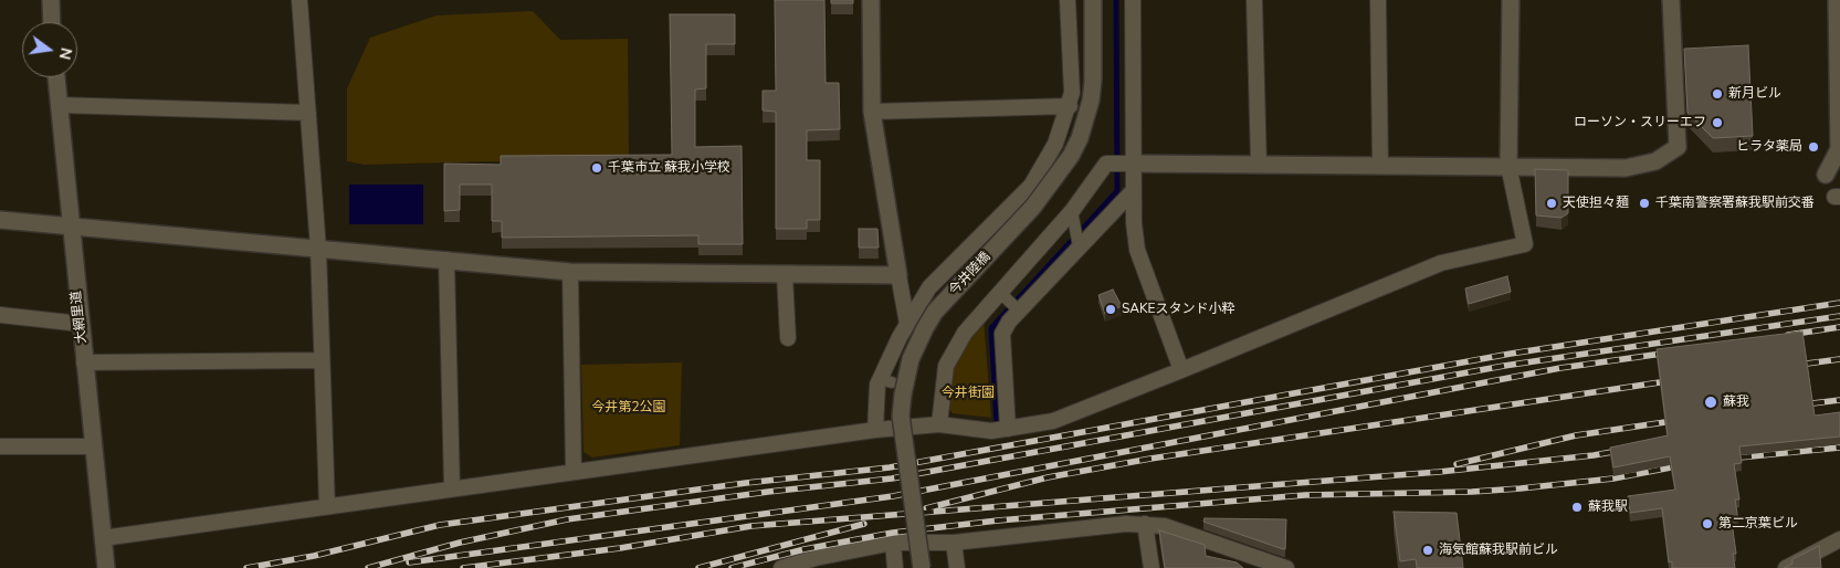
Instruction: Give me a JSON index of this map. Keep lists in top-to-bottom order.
{
  "streets": {
    "street": ["今井陸橋", "大網里道"]
  },
  "parks": ["今井街園", "今井第2公園"],
  "places": [
    "新月ビル",
    "ローソン・スリーエフ",
    "ヒラタ薬局",
    "千葉市立 蘇我小学校",
    "天使担々麺",
    "千葉南警察署蘇我駅前交番",
    "SAKEスタンド小粋",
    "蘇我",
    "蘇我駅",
    "第二京葉ビル",
    "海気館蘇我駅前ビル"
  ],
  "north": "right"
}
